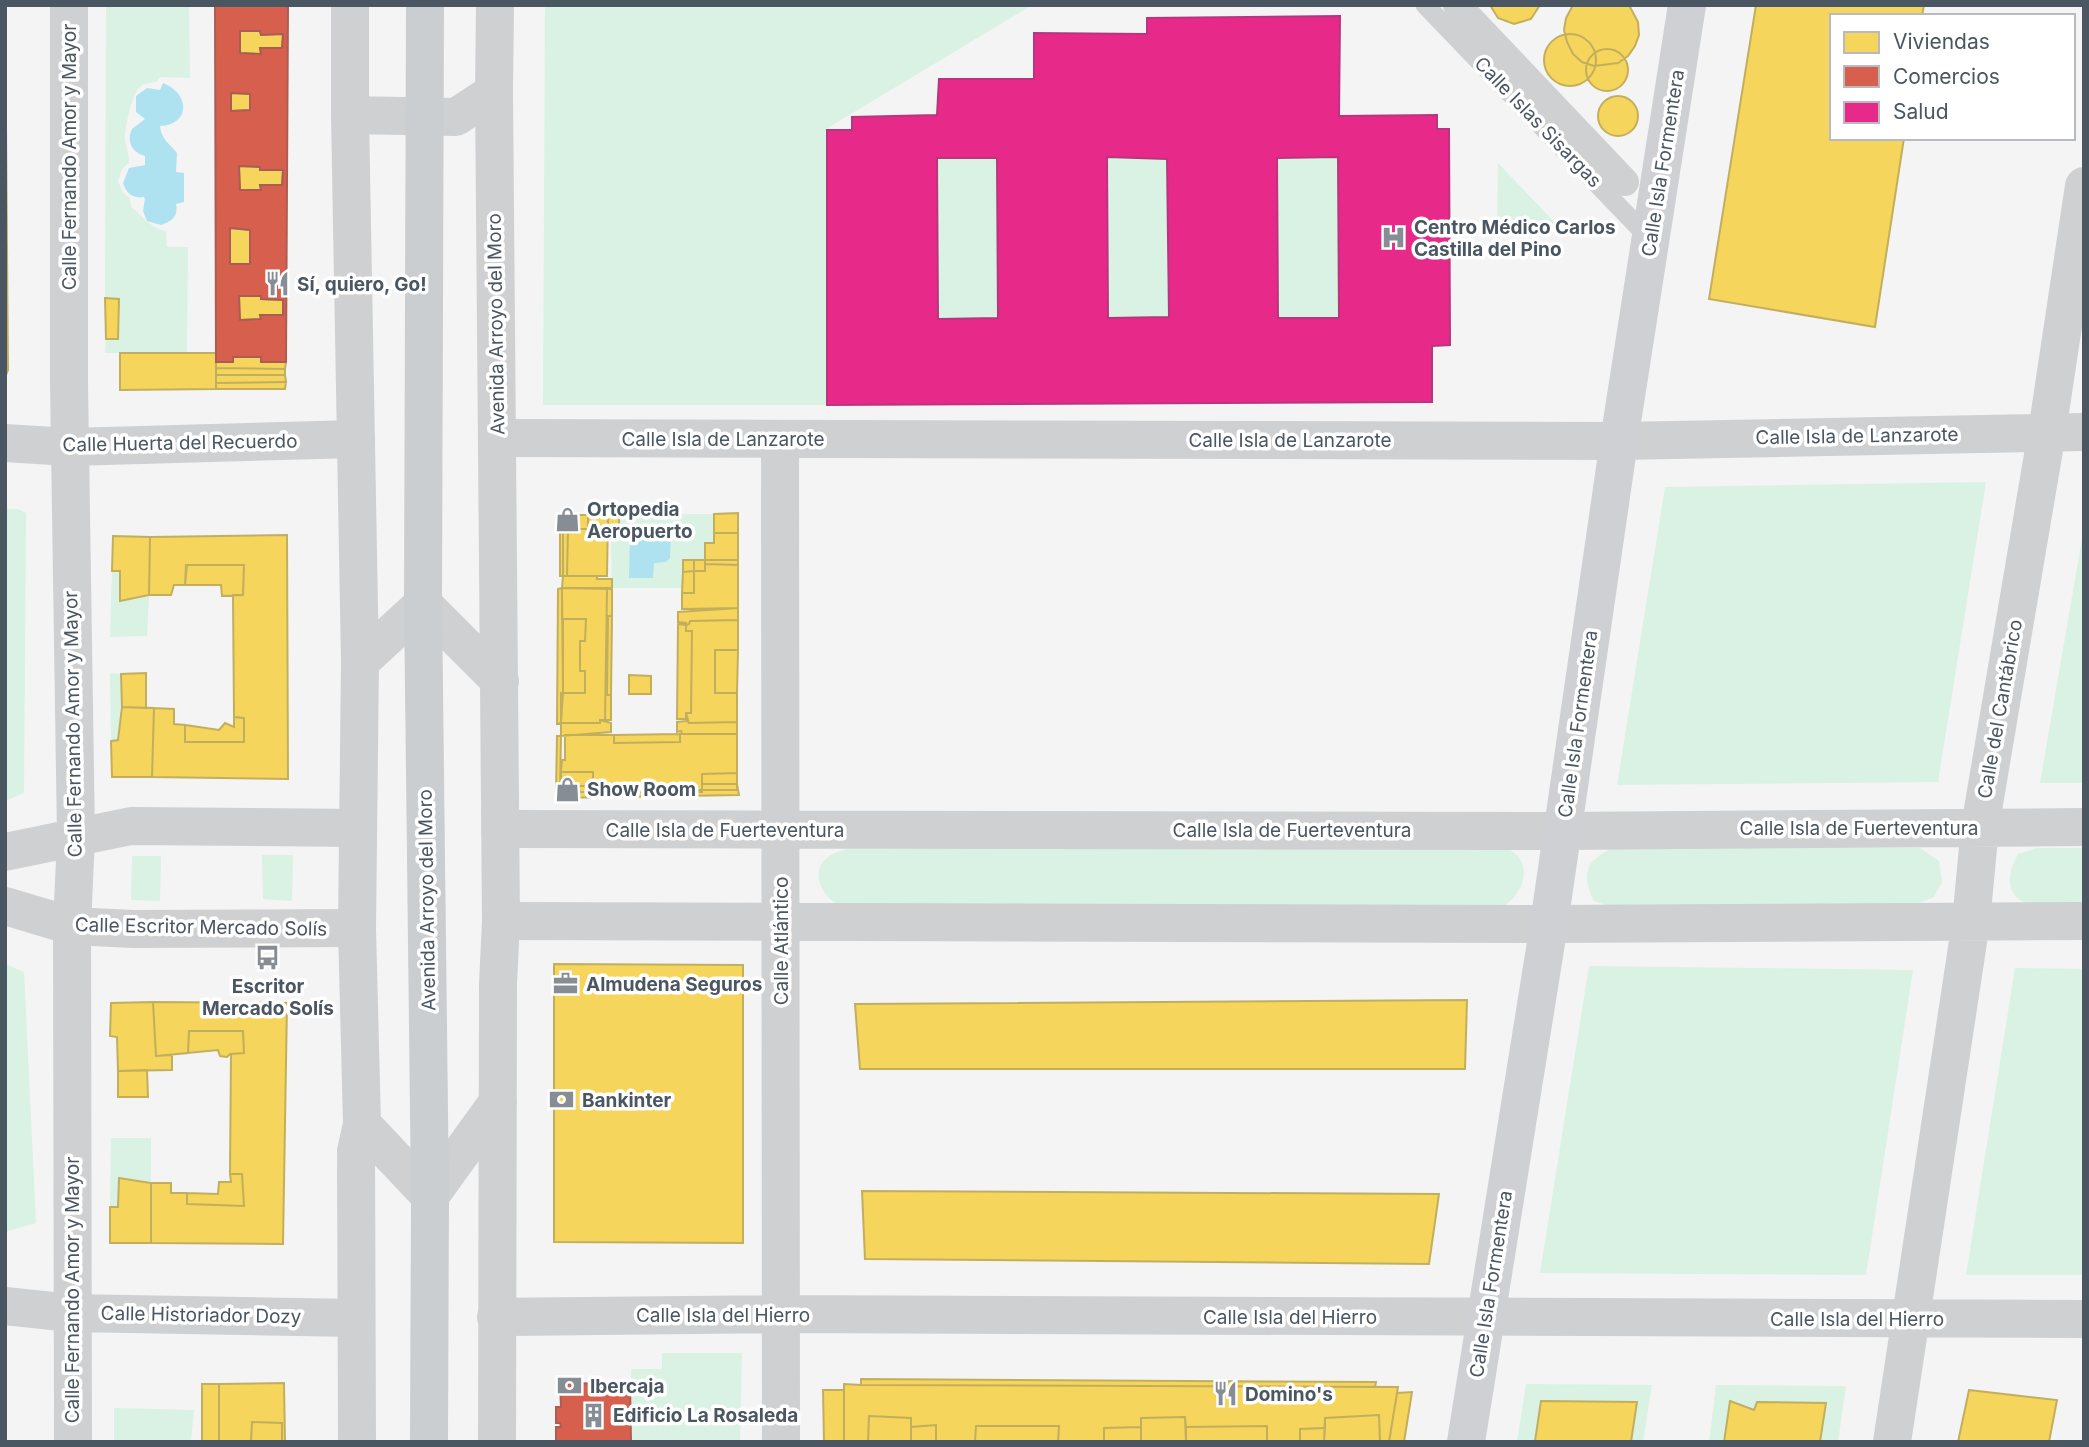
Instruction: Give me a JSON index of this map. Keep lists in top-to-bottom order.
{
  "streets": {
    "main road": ["Calle Isla Formentera", "Avenida Arroyo del Moro"],
    "street": [
      "Calle Islas Sisargas",
      "Calle Fernando Amor y Mayor",
      "Calle Isla de Lanzarote",
      "Calle Huerta del Recuerdo",
      "Calle del Cantábrico",
      "Calle Isla de Fuerteventura",
      "Calle Escritor Mercado Solís",
      "Calle Atlántico",
      "Calle Historiador Dozy",
      "Calle Isla del Hierro"
    ]
  },
  "crossings": [
    ["Calle Islas Sisargas", "Calle Isla Formentera"],
    ["Calle Fernando Amor y Mayor", "Calle Huerta del Recuerdo"],
    ["Calle Fernando Amor y Mayor", "Calle Escritor Mercado Solís"],
    ["Calle Fernando Amor y Mayor", "Calle Historiador Dozy"],
    ["Calle Isla Formentera", "Calle Isla de Lanzarote"],
    ["Calle Isla Formentera", "Calle Isla de Fuerteventura"],
    ["Calle Isla Formentera", "Calle Isla del Hierro"],
    ["Avenida Arroyo del Moro", "Calle Isla de Lanzarote"],
    ["Avenida Arroyo del Moro", "Calle Isla de Fuerteventura"],
    ["Avenida Arroyo del Moro", "Calle Isla del Hierro"],
    ["Calle Isla de Lanzarote", "Calle del Cantábrico"],
    ["Calle Isla de Lanzarote", "Calle Atlántico"],
    ["Calle del Cantábrico", "Calle Isla de Fuerteventura"],
    ["Calle del Cantábrico", "Calle Isla del Hierro"],
    ["Calle Isla de Fuerteventura", "Calle Atlántico"],
    ["Calle Atlántico", "Calle Isla del Hierro"]
  ],
  "places": {
    "hospital": ["Centro Médico Carlos Castilla del Pino"],
    "restaurant": ["Sí, quiero, Go!", "Domino's"],
    "shop": ["Ortopedia Aeropuerto", "Show Room"],
    "bus stop": ["Escritor Mercado Solís"],
    "office": ["Almudena Seguros"],
    "bank": ["Bankinter", "Ibercaja"],
    "building": ["Edificio La Rosaleda"]
  },
  "legend": ["Viviendas", "Comercios", "Salud"]
}
